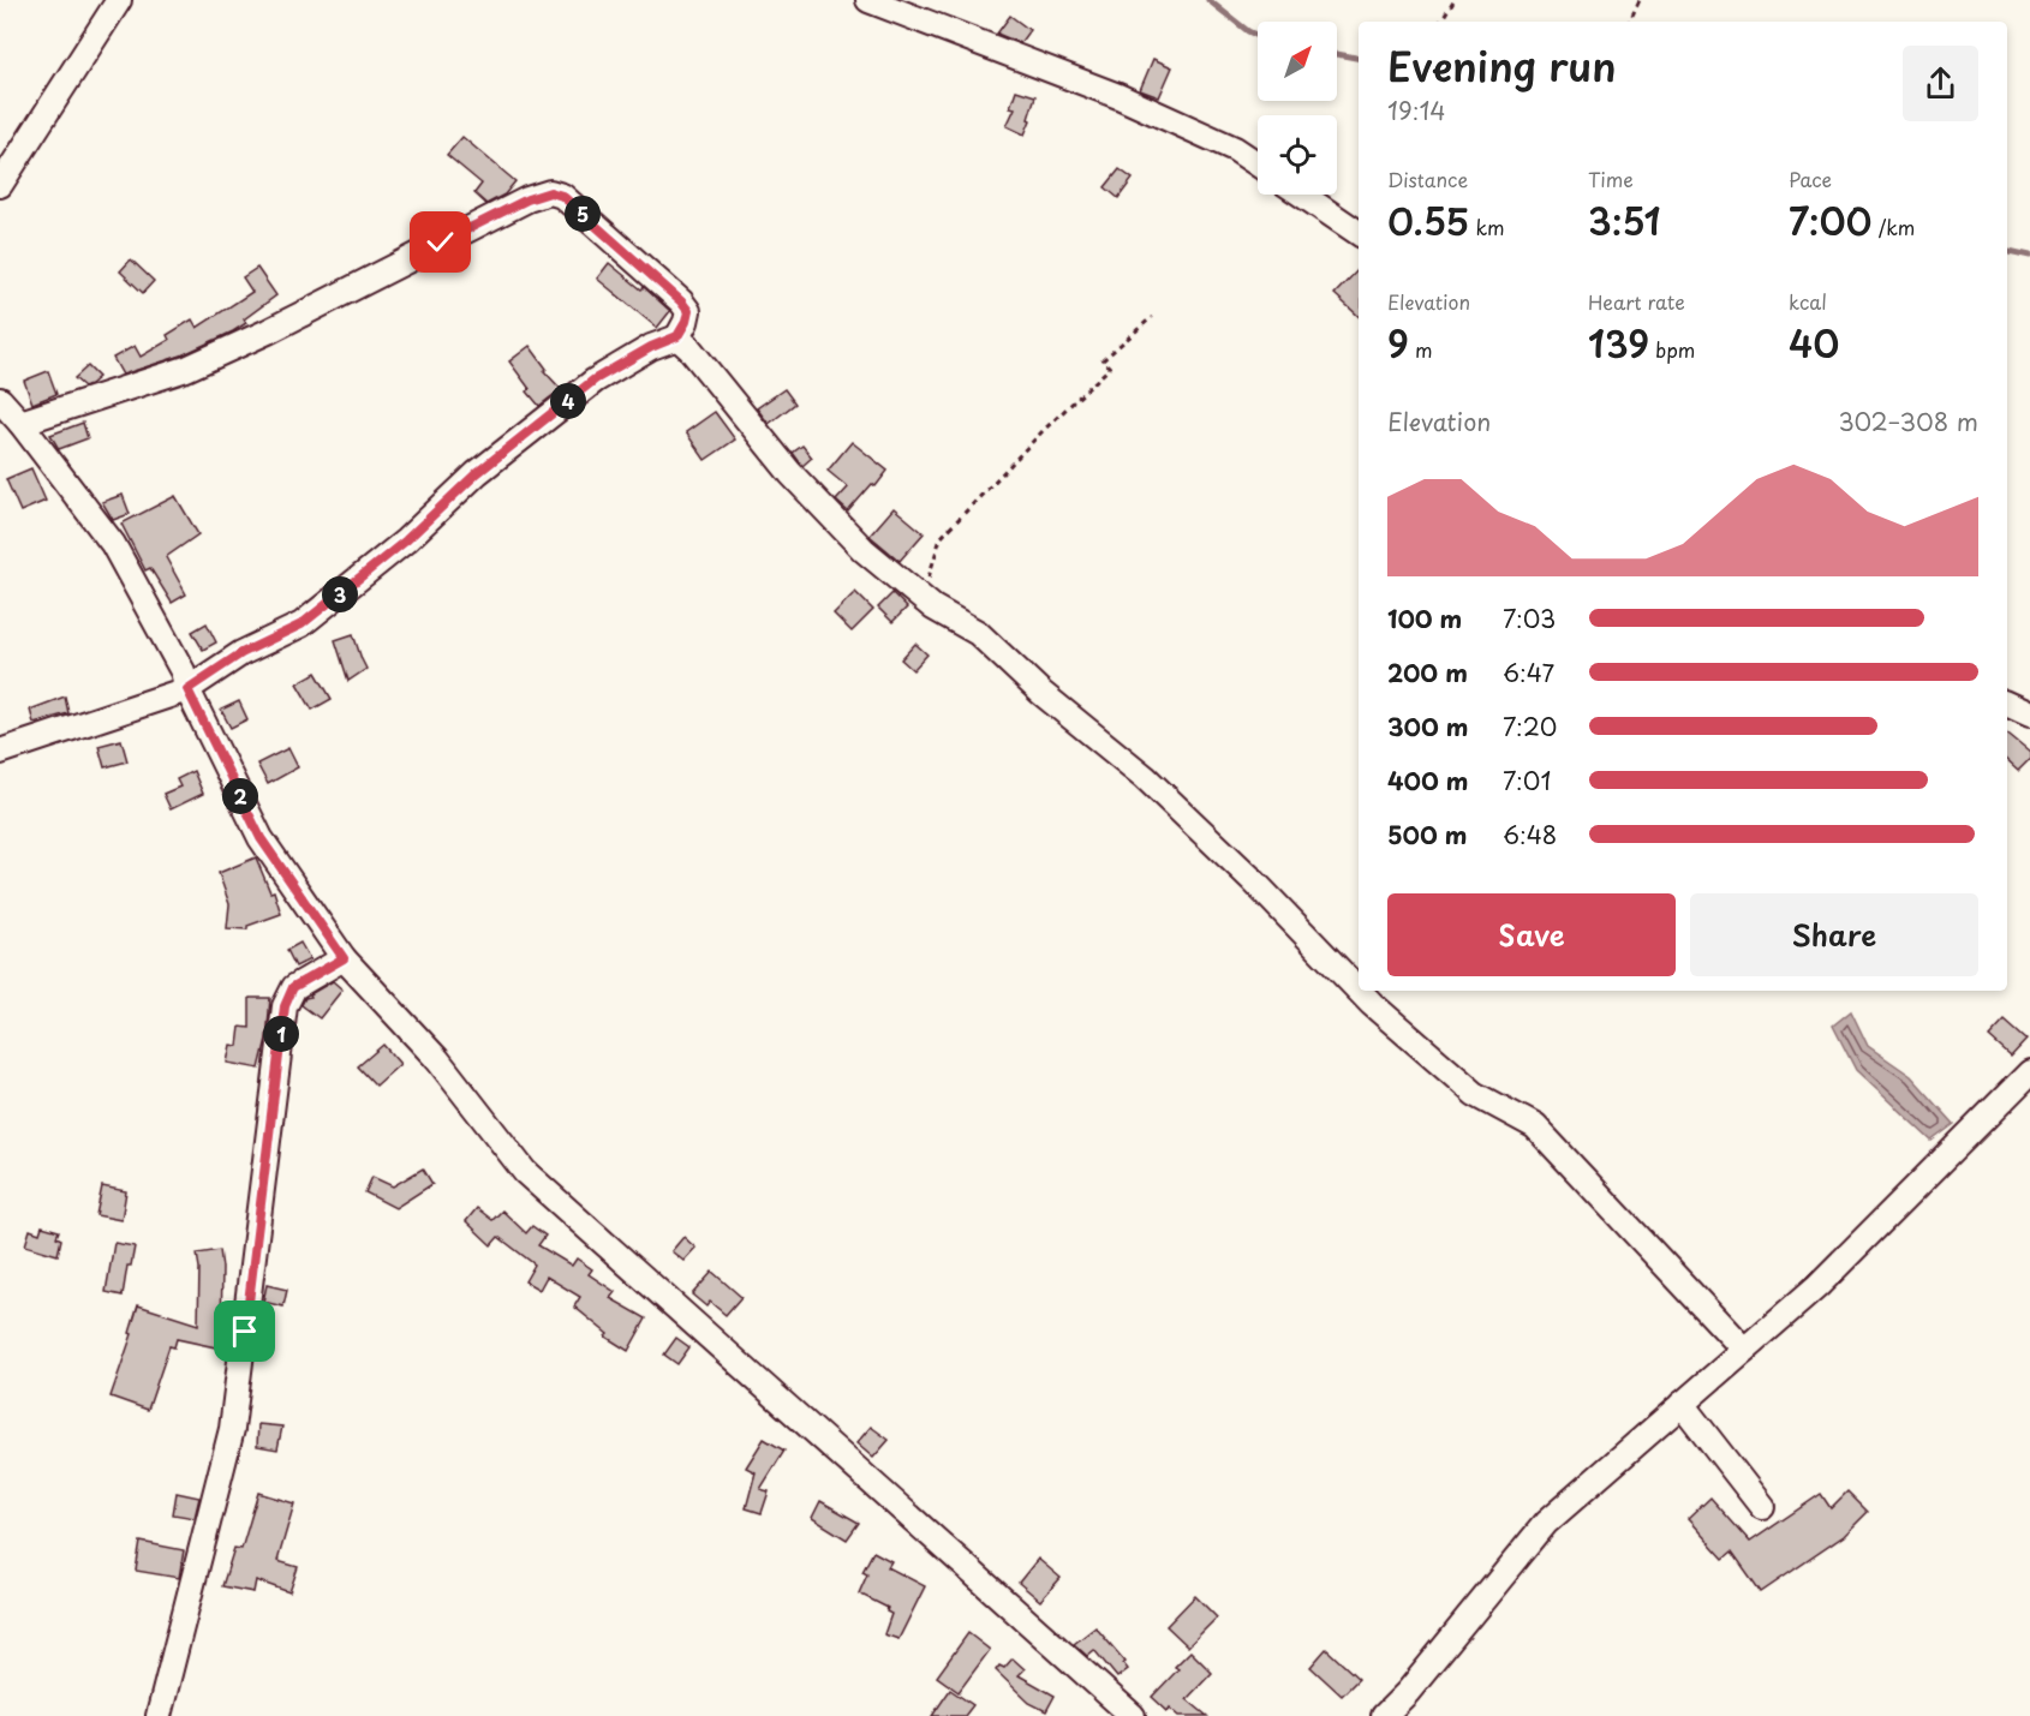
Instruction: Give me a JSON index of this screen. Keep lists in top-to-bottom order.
{
  "north": "top right",
  "page": {
    "heading": ["Evening run", "19:14"],
    "stats": [
      ["Distance", "0.55 km"],
      ["Time", "3:51"],
      ["Pace", "7:00 /km"],
      ["Elevation", "9 m"],
      ["Heart rate", "139 bpm"],
      ["kcal", "40"]
    ],
    "pins": [
      "5",
      "4",
      "3",
      "2",
      "1"
    ],
    "chart": ["Elevation", "302–308 m"],
    "list": [
      {
        "name": "100 m",
        "note": "7:03"
      },
      {
        "name": "200 m",
        "note": "6:47"
      },
      {
        "name": "300 m",
        "note": "7:20"
      },
      {
        "name": "400 m",
        "note": "7:01"
      },
      {
        "name": "500 m",
        "note": "6:48"
      }
    ],
    "buttons": ["Save", "Share"]
  }
}
